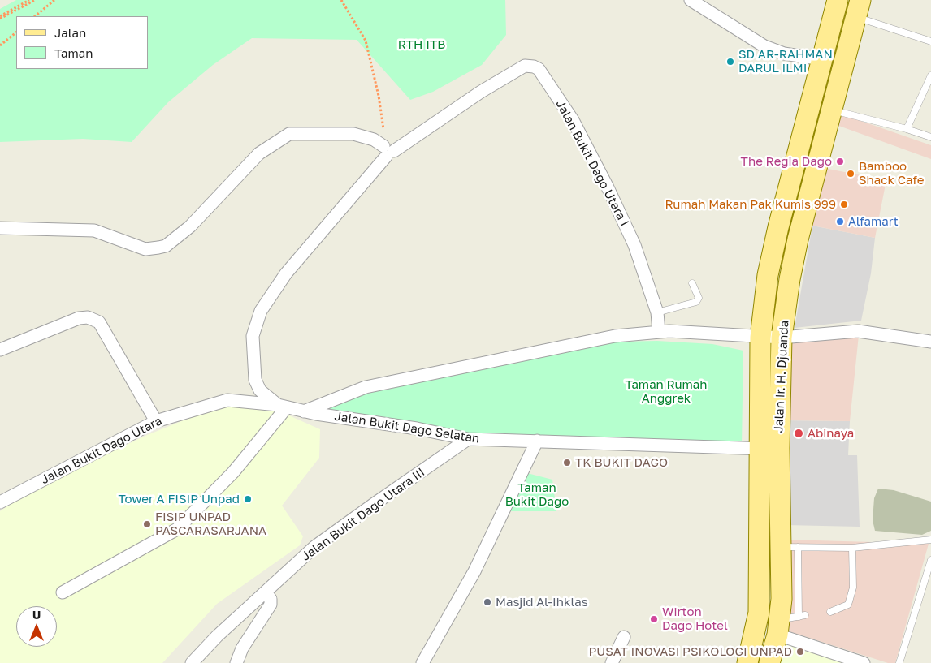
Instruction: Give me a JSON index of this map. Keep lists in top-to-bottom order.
{
  "streets": {
    "main road": ["Jalan Ir. H. Djuanda"],
    "street": [
      "Jalan Bukit Dago Utara I",
      "Jalan Bukit Dago Selatan",
      "Jalan Bukit Dago Utara",
      "Jalan Bukit Dago Utara III"
    ]
  },
  "crossings": [
    ["Jalan Bukit Dago Utara I", "Jalan Bukit Dago Selatan"],
    ["Jalan Bukit Dago Utara I", "Jalan Bukit Dago Utara"],
    ["Jalan Ir. H. Djuanda", "Jalan Bukit Dago Selatan"],
    ["Jalan Bukit Dago Selatan", "Jalan Bukit Dago Utara"],
    ["Jalan Bukit Dago Selatan", "Jalan Bukit Dago Utara III"]
  ],
  "parks": ["RTH ITB", "Taman Rumah Anggrek", "Taman Bukit Dago"],
  "places": [
    "SD AR-RAHMAN DARUL ILMI",
    "The Regia Dago",
    "Bamboo Shack Cafe",
    "Rumah Makan Pak Kumis 999",
    "Alfamart",
    "Abinaya",
    "TK BUKIT DAGO",
    "Tower A FISIP Unpad",
    "FISIP UNPAD PASCARASARJANA",
    "Masjid Al-Ihklas",
    "Wirton Dago Hotel",
    "PUSAT INOVASI PSIKOLOGI UNPAD"
  ],
  "legend": ["Jalan", "Taman"],
  "north": "top"
}
